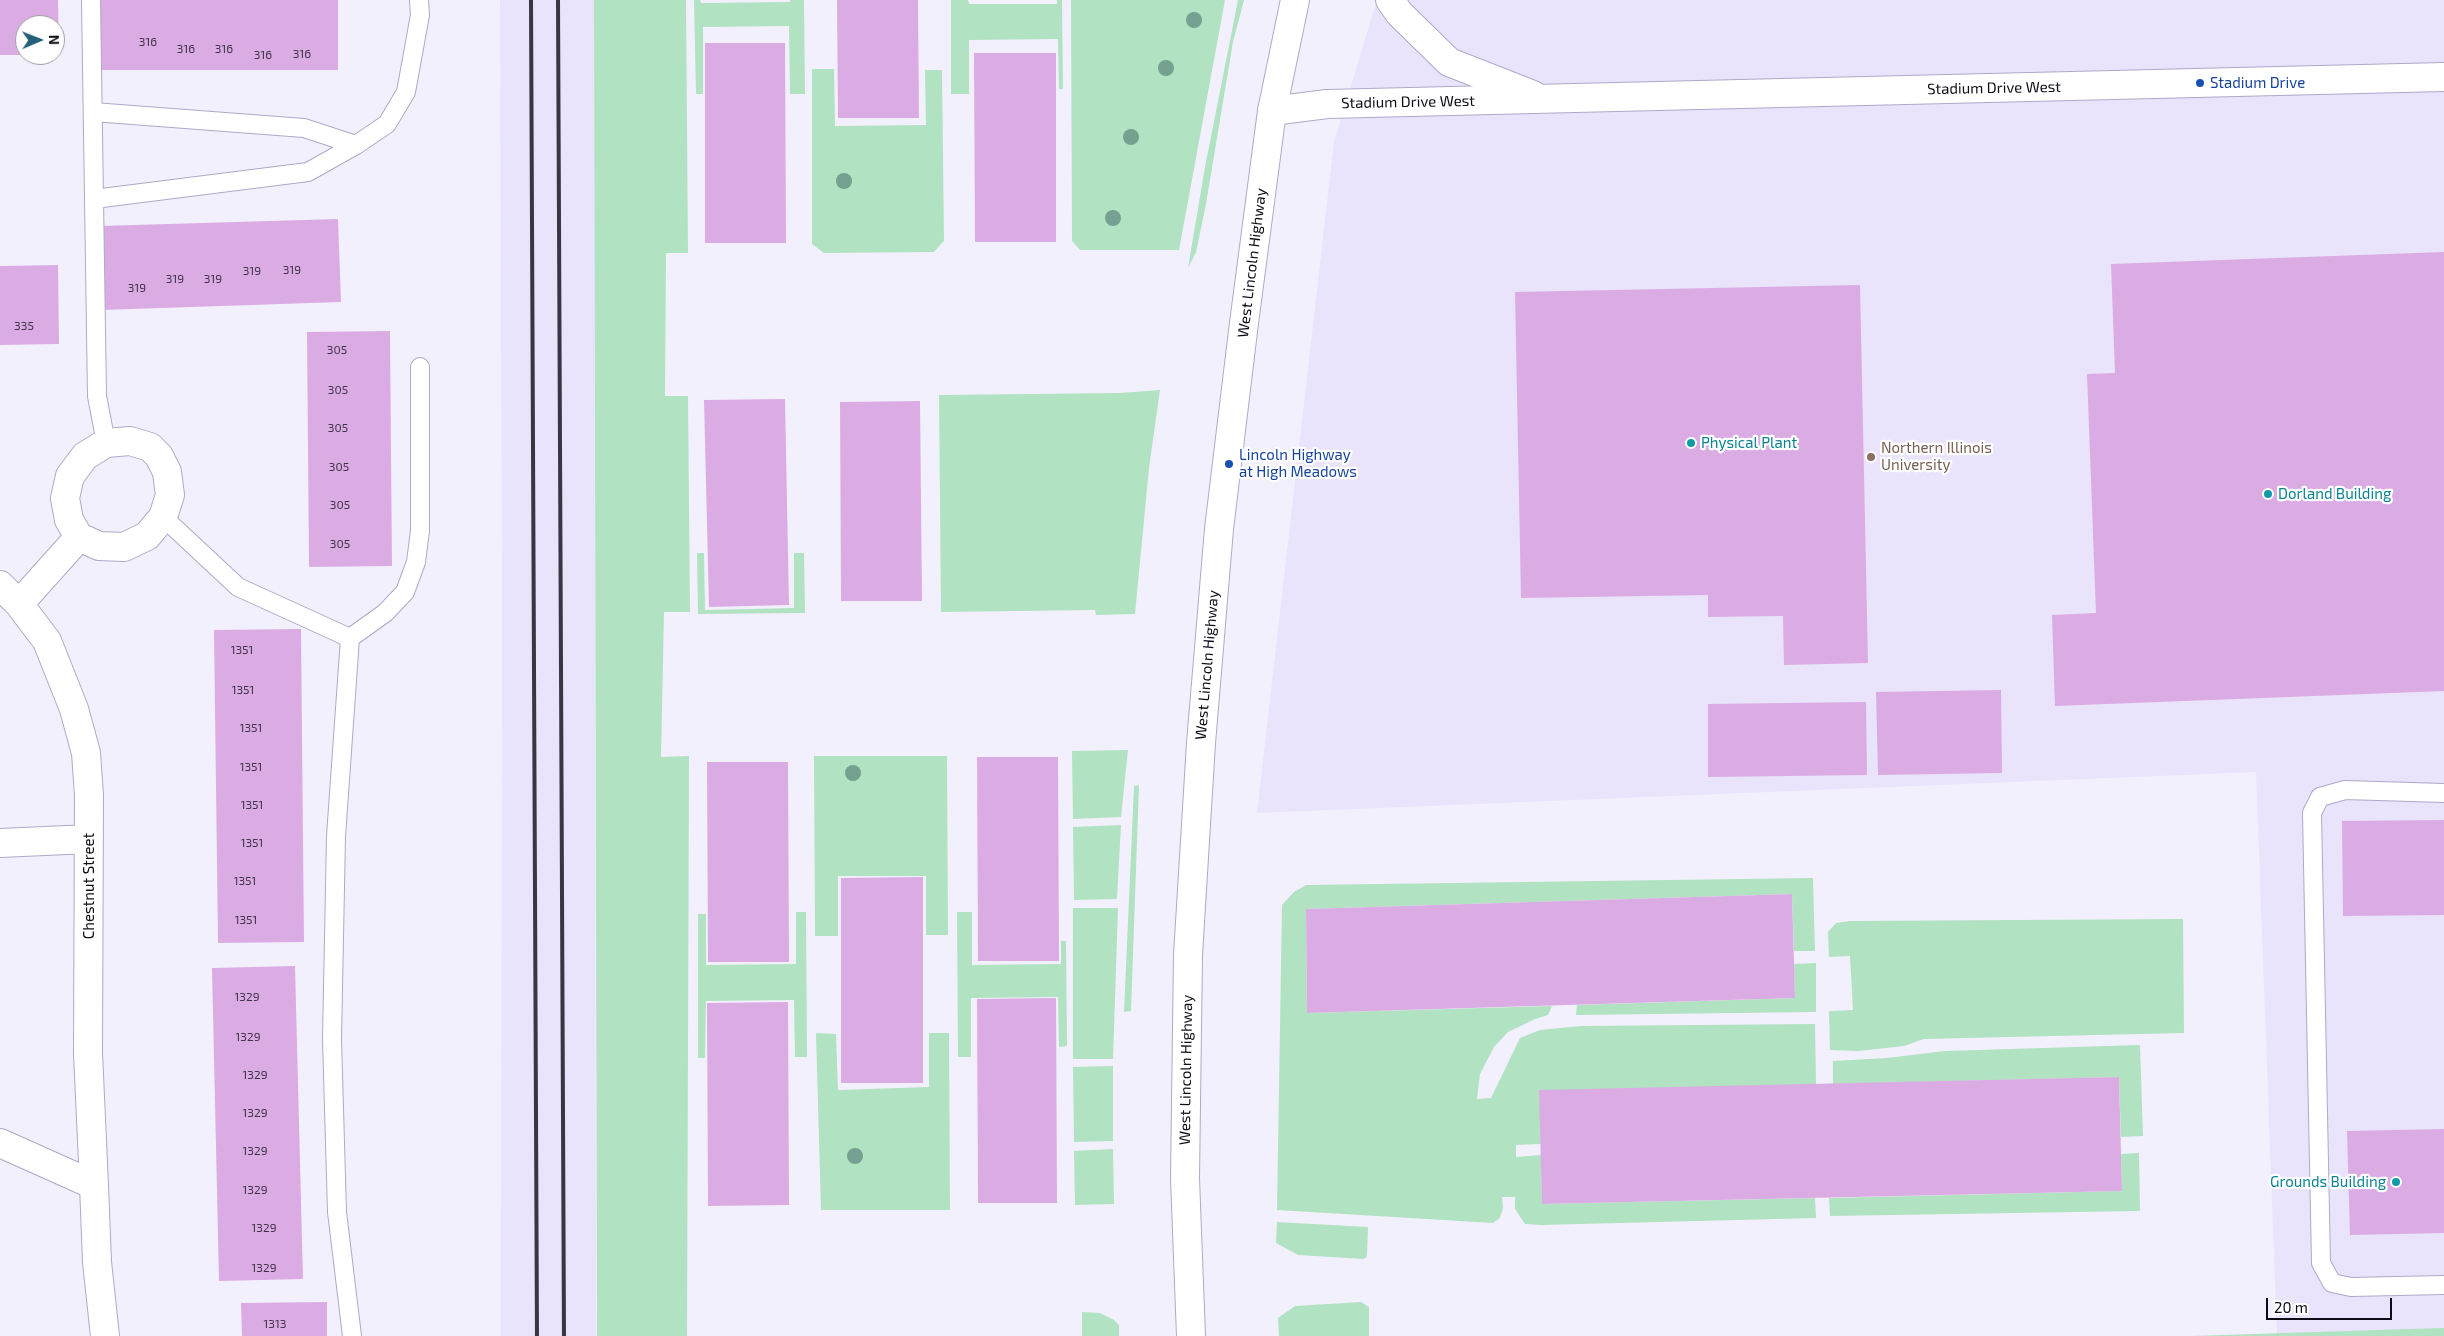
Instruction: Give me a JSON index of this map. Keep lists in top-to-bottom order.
{
  "streets": {
    "street": ["Stadium Drive West", "West Lincoln Highway", "Chestnut Street"]
  },
  "crossings": [
    ["Stadium Drive West", "West Lincoln Highway"]
  ],
  "places": [
    "Stadium Drive",
    "Physical Plant",
    "Northern Illinois University",
    "Lincoln Highway at High Meadows",
    "Dorland Building",
    "Grounds Building"
  ],
  "house_numbers": [
    "316",
    "316",
    "316",
    "316",
    "316",
    "319",
    "319",
    "319",
    "319",
    "319",
    "335",
    "305",
    "305",
    "305",
    "305",
    "305",
    "305",
    "1351",
    "1351",
    "1351",
    "1351",
    "1351",
    "1351",
    "1351",
    "1351",
    "1329",
    "1329",
    "1329",
    "1329",
    "1329",
    "1329",
    "1329",
    "1329",
    "1313"
  ],
  "scale_bar": "20 m",
  "north": "right"
}
